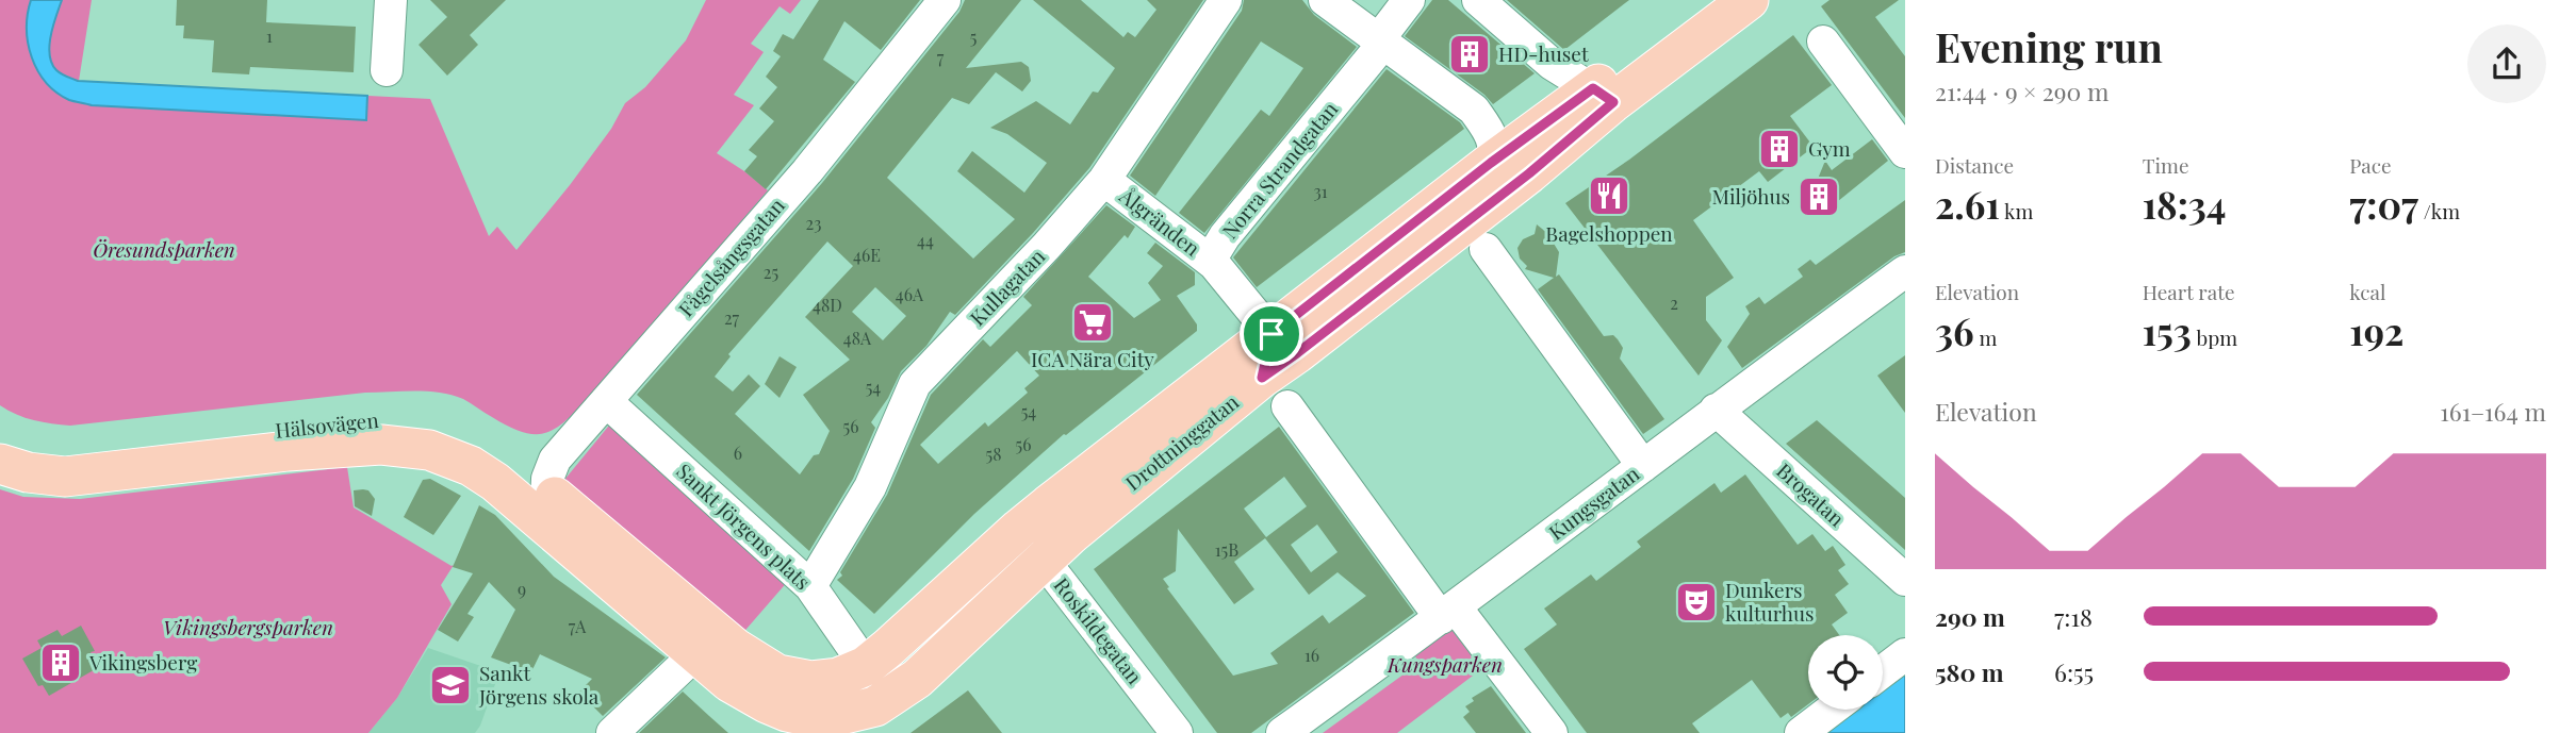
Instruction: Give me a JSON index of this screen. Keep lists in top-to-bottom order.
{
  "streets": {
    "main road": ["Hälsovägen", "Drottninggatan"],
    "street": [
      "Norra Strandgatan",
      "Ålgränden",
      "Fågelsångsgatan",
      "Kullagatan",
      "Brogatan",
      "Kungsgatan",
      "Sankt Jörgens plats",
      "Roskildegatan"
    ]
  },
  "crossings": [
    ["Norra Strandgatan", "Ålgränden"],
    ["Norra Strandgatan", "Drottninggatan"],
    ["Ålgränden", "Kullagatan"],
    ["Fågelsångsgatan", "Hälsovägen"],
    ["Fågelsångsgatan", "Sankt Jörgens plats"],
    ["Kullagatan", "Sankt Jörgens plats"],
    ["Hälsovägen", "Drottninggatan"],
    ["Drottninggatan", "Sankt Jörgens plats"],
    ["Drottninggatan", "Roskildegatan"],
    ["Brogatan", "Kungsgatan"]
  ],
  "parks": ["Öresundsparken", "Vikingsbergsparken", "Kungsparken"],
  "places": {
    "building": [
      "HD-huset",
      "Gym",
      "Miljöhus",
      "Vikingsberg"
    ],
    "restaurant": ["Bagelshoppen"],
    "supermarket": ["ICA Nära City"],
    "theatre": ["Dunkers kulturhus"],
    "school or university": ["Sankt Jörgens skola"]
  },
  "house_numbers": [
    "1",
    "5",
    "7",
    "31",
    "23",
    "44",
    "46E",
    "25",
    "46A",
    "2",
    "48D",
    "27",
    "48A",
    "54",
    "54",
    "56",
    "56",
    "6",
    "58",
    "15B",
    "9",
    "7A",
    "16"
  ],
  "page": {
    "heading": ["Evening run", "21:44 · 9 × 290 m"],
    "stats": [
      ["Distance", "2.61 km"],
      ["Time", "18:34"],
      ["Pace", "7:07 /km"],
      ["Elevation", "36 m"],
      ["Heart rate", "153 bpm"],
      ["kcal", "192"]
    ],
    "chart": ["Elevation", "161–164 m"],
    "list": [
      {
        "name": "290 m",
        "note": "7:18"
      },
      {
        "name": "580 m",
        "note": "6:55"
      }
    ]
  }
}
